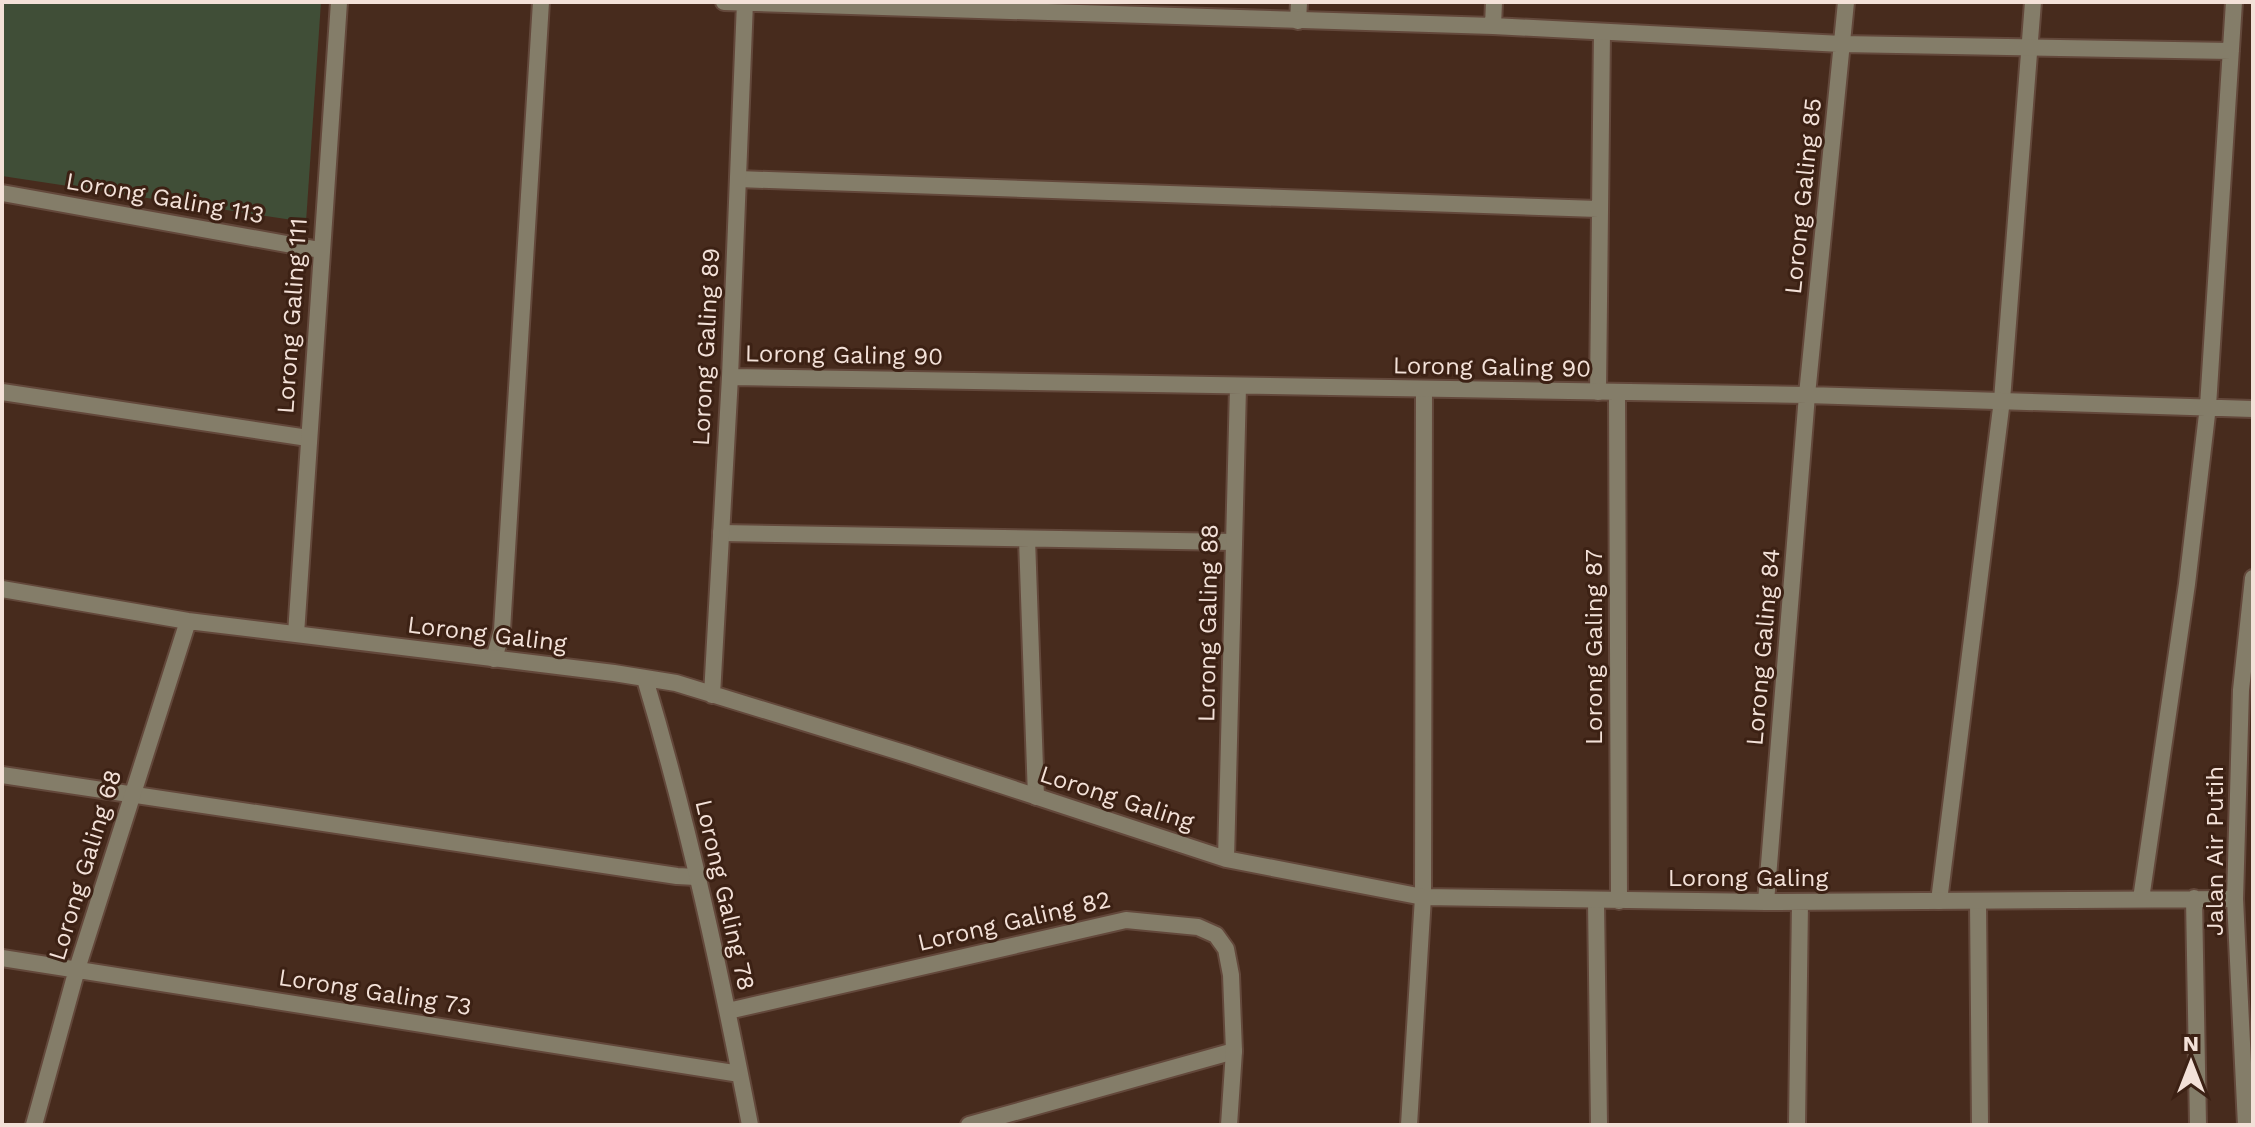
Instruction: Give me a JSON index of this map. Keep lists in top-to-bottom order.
{
  "streets": {
    "street": [
      "Lorong Galing 85",
      "Lorong Galing 113",
      "Lorong Galing 111",
      "Lorong Galing 89",
      "Lorong Galing 90",
      "Lorong Galing 88",
      "Lorong Galing",
      "Lorong Galing 87",
      "Lorong Galing 84",
      "Jalan Air Putih",
      "Lorong Galing 68",
      "Lorong Galing 78",
      "Lorong Galing 82",
      "Lorong Galing 73"
    ]
  },
  "crossings": [
    ["Lorong Galing 85", "Lorong Galing 90"],
    ["Lorong Galing 85", "Lorong Galing 84"],
    ["Lorong Galing 113", "Lorong Galing 111"],
    ["Lorong Galing 111", "Lorong Galing"],
    ["Lorong Galing 89", "Lorong Galing 90"],
    ["Lorong Galing 89", "Lorong Galing"],
    ["Lorong Galing 90", "Lorong Galing 88"],
    ["Lorong Galing 90", "Lorong Galing 87"],
    ["Lorong Galing 90", "Lorong Galing 84"],
    ["Lorong Galing 88", "Lorong Galing"],
    ["Lorong Galing", "Lorong Galing 87"],
    ["Lorong Galing", "Lorong Galing 84"],
    ["Lorong Galing", "Jalan Air Putih"],
    ["Lorong Galing", "Lorong Galing 68"],
    ["Lorong Galing", "Lorong Galing 78"],
    ["Lorong Galing 68", "Lorong Galing 73"],
    ["Lorong Galing 78", "Lorong Galing 82"],
    ["Lorong Galing 78", "Lorong Galing 73"]
  ],
  "north": "top"
}
